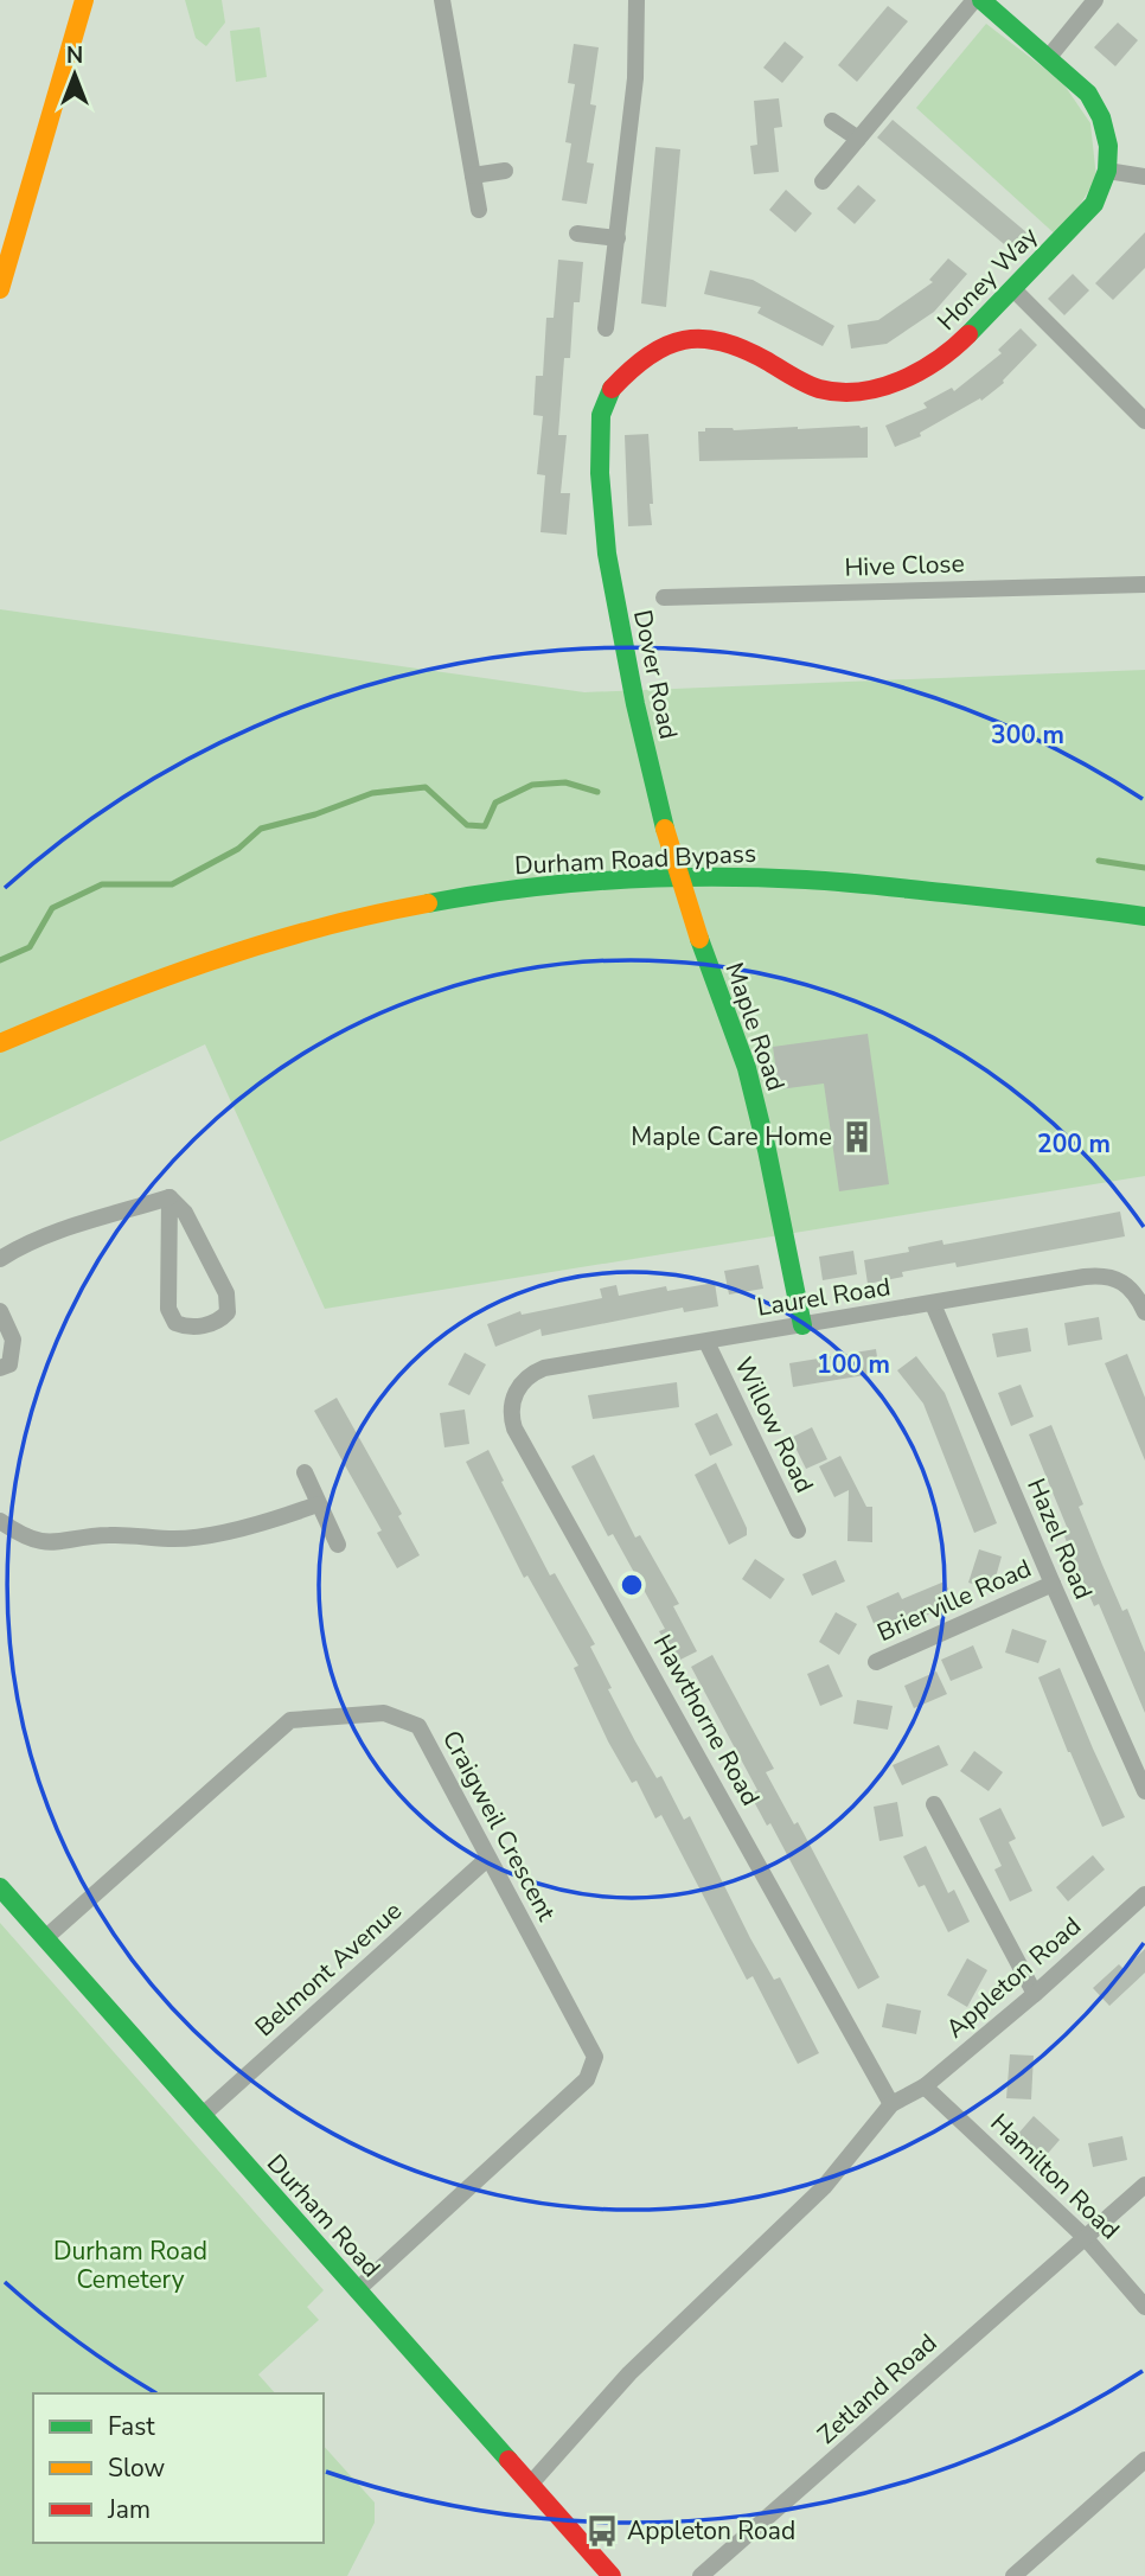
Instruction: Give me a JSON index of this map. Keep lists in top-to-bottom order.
{
  "streets": {
    "street": [
      "Honey Way",
      "Hive Close",
      "Dover Road",
      "Durham Road Bypass",
      "Maple Road",
      "Laurel Road",
      "Willow Road",
      "Hazel Road",
      "Brierville Road",
      "Hawthorne Road",
      "Craigweil Crescent",
      "Belmont Avenue",
      "Appleton Road",
      "Hamilton Road",
      "Durham Road",
      "Zetland Road"
    ]
  },
  "crossings": [
    ["Honey Way", "Dover Road"],
    ["Dover Road", "Maple Road"],
    ["Maple Road", "Laurel Road"],
    ["Laurel Road", "Willow Road"],
    ["Laurel Road", "Hazel Road"],
    ["Laurel Road", "Hawthorne Road"],
    ["Hazel Road", "Brierville Road"],
    ["Hawthorne Road", "Appleton Road"],
    ["Craigweil Crescent", "Belmont Avenue"],
    ["Craigweil Crescent", "Durham Road"],
    ["Belmont Avenue", "Durham Road"],
    ["Appleton Road", "Hamilton Road"],
    ["Appleton Road", "Durham Road"],
    ["Hamilton Road", "Zetland Road"]
  ],
  "parks": ["Durham Road Cemetery"],
  "places": {
    "building": ["Maple Care Home"],
    "bus stop": ["Appleton Road"]
  },
  "legend": ["Fast", "Slow", "Jam"],
  "north": "top",
  "rings": ["300 m", "200 m", "100 m"]
}
